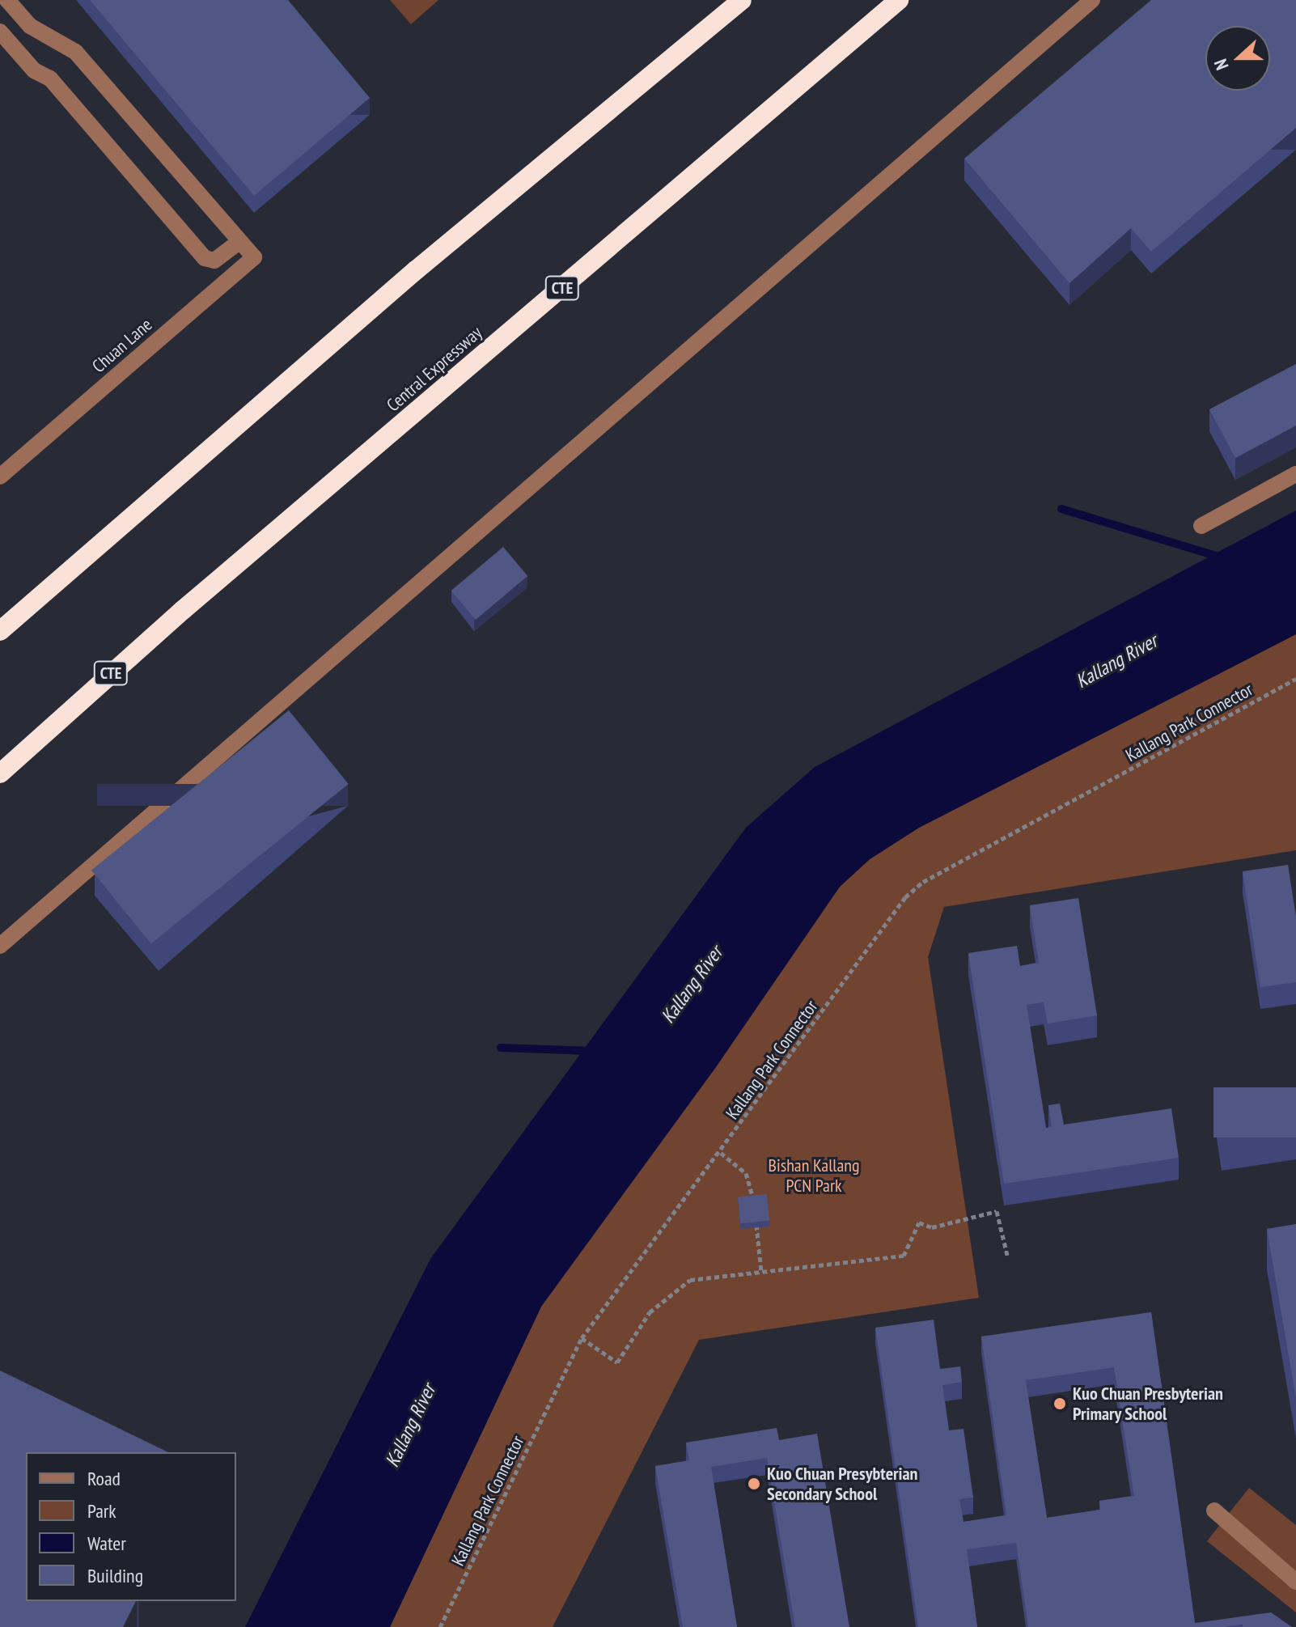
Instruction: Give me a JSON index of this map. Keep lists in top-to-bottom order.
{
  "streets": {
    "highway": ["CTE", "Central Expressway"],
    "lane": ["Chuan Lane"],
    "path": ["Kallang Park Connector"]
  },
  "water": ["Kallang River"],
  "parks": ["Bishan Kallang PCN Park"],
  "places": ["Kuo Chuan Presbyterian Primary School", "Kuo Chuan Presybterian Secondary School"],
  "legend": [
    "Road",
    "Park",
    "Water",
    "Building"
  ],
  "north": "left"
}
